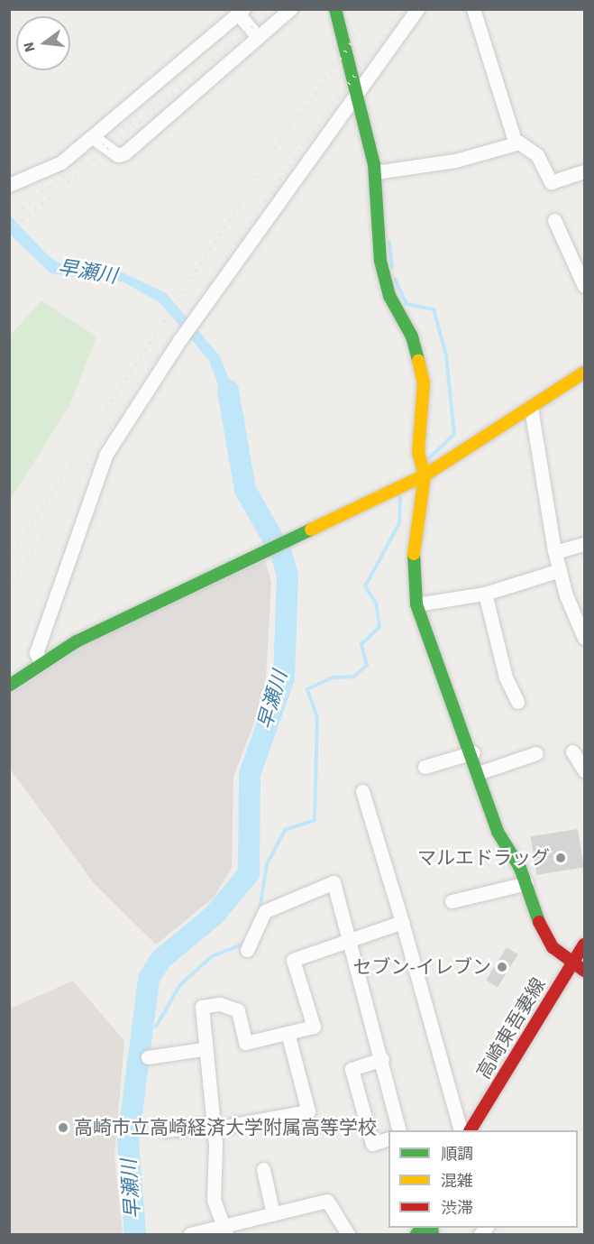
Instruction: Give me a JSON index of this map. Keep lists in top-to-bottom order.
{
  "streets": {
    "street": ["高崎東吾妻線"]
  },
  "water": ["早瀬川"],
  "places": ["マルエドラッグ", "セブン-イレブン", "高崎市立高崎経済大学附属高等学校"],
  "legend": ["順調", "混雑", "渋滞"],
  "north": "left"
}
